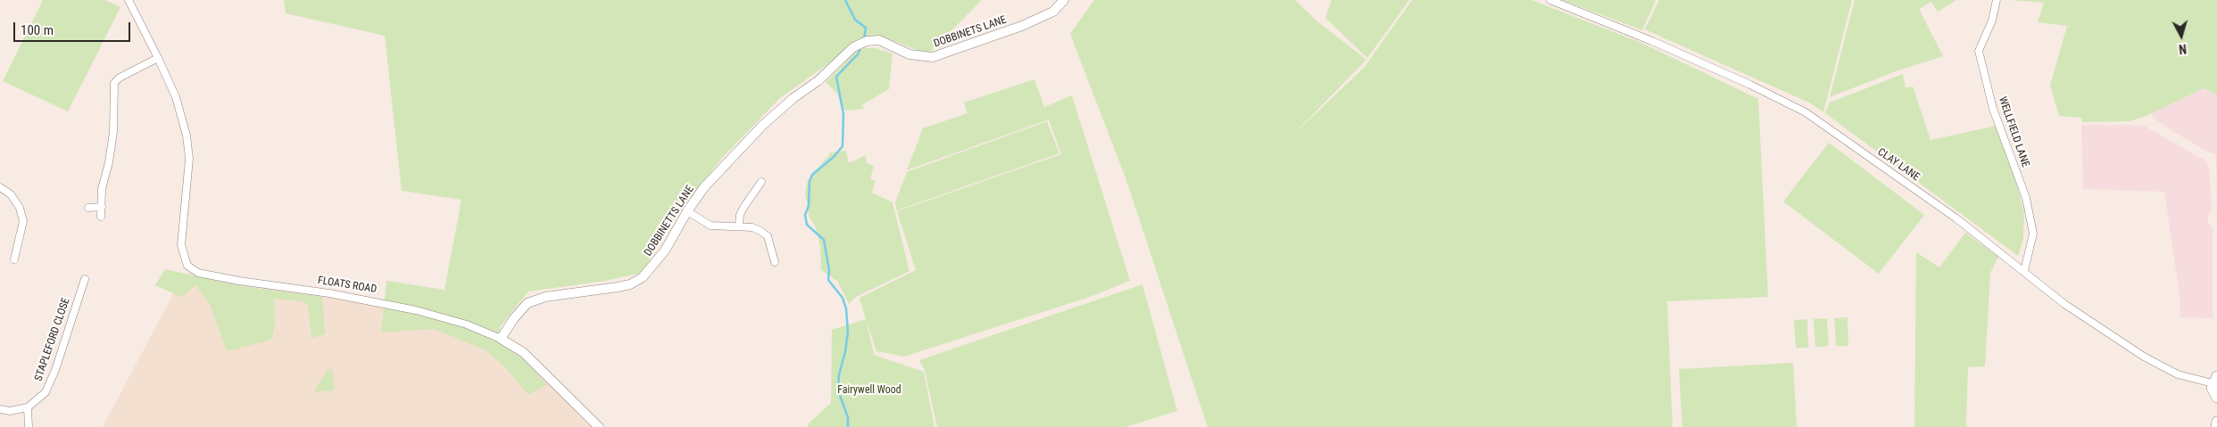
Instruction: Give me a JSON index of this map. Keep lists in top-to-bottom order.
{
  "streets": {
    "street": [
      "DOBBINETS LANE",
      "WELLFIELD LANE",
      "CLAY LANE",
      "DOBBINETTS LANE",
      "FLOATS ROAD",
      "STAPLEFORD CLOSE"
    ]
  },
  "crossings": [
    ["DOBBINETS LANE", "DOBBINETTS LANE"],
    ["WELLFIELD LANE", "CLAY LANE"],
    ["DOBBINETTS LANE", "FLOATS ROAD"]
  ],
  "parks": ["Fairywell Wood"],
  "scale_bar": "100 m",
  "north": "bottom"
}
